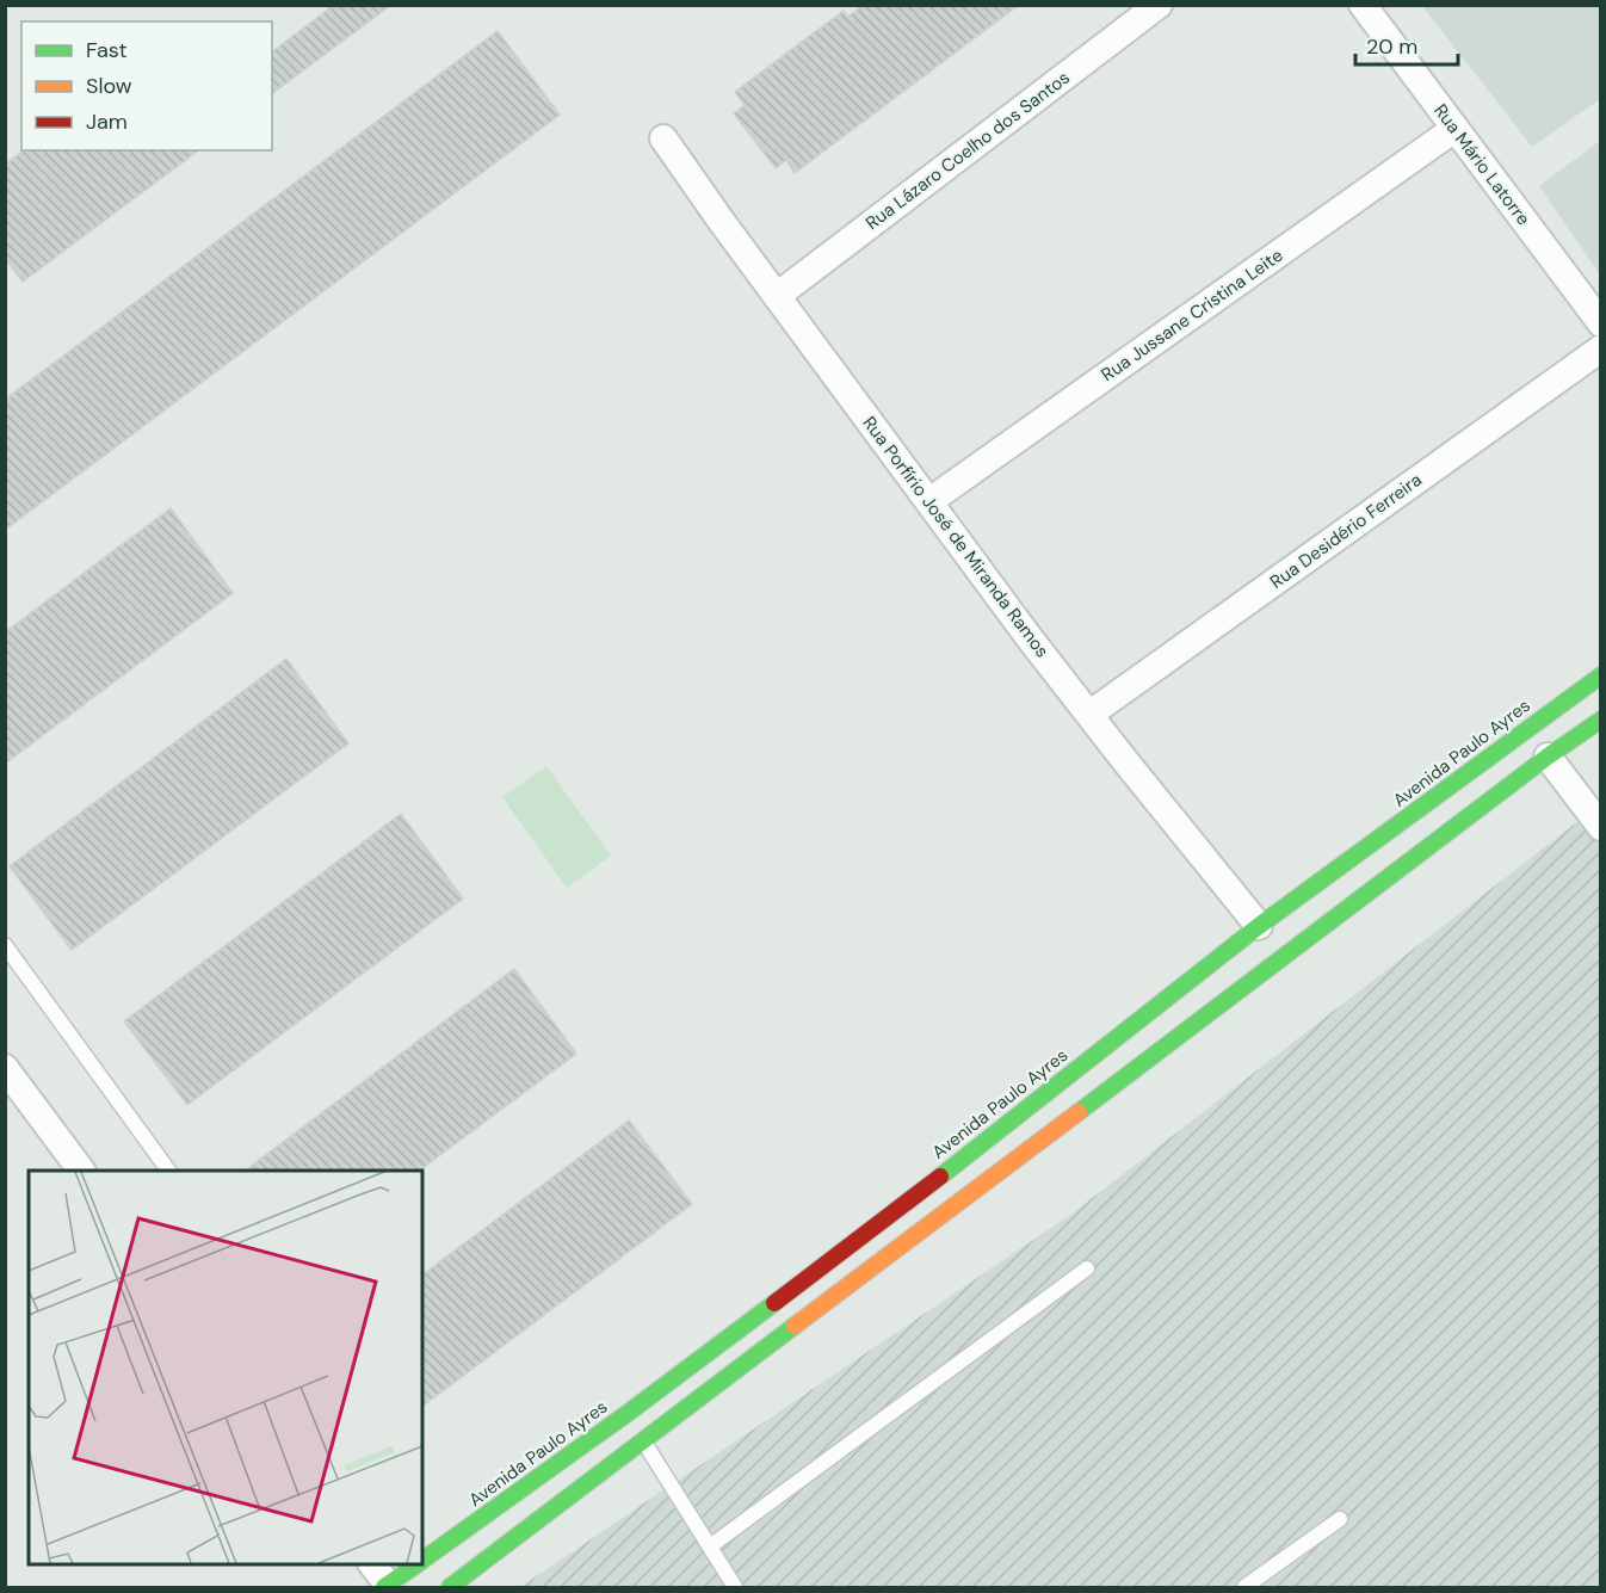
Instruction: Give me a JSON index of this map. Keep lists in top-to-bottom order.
{
  "streets": {
    "main road": ["Avenida Paulo Ayres"],
    "street": [
      "Rua Lázaro Coelho dos Santos",
      "Rua Mário Latorre",
      "Rua Jussane Cristina Leite",
      "Rua Desidério Ferreira",
      "Rua Porfírio José de Miranda Ramos"
    ]
  },
  "crossings": [
    ["Rua Lázaro Coelho dos Santos", "Rua Porfírio José de Miranda Ramos"],
    ["Rua Mário Latorre", "Rua Jussane Cristina Leite"],
    ["Rua Jussane Cristina Leite", "Rua Porfírio José de Miranda Ramos"],
    ["Rua Desidério Ferreira", "Rua Porfírio José de Miranda Ramos"],
    ["Rua Porfírio José de Miranda Ramos", "Avenida Paulo Ayres"]
  ],
  "legend": ["Fast", "Slow", "Jam"],
  "scale_bar": "20 m"
}
